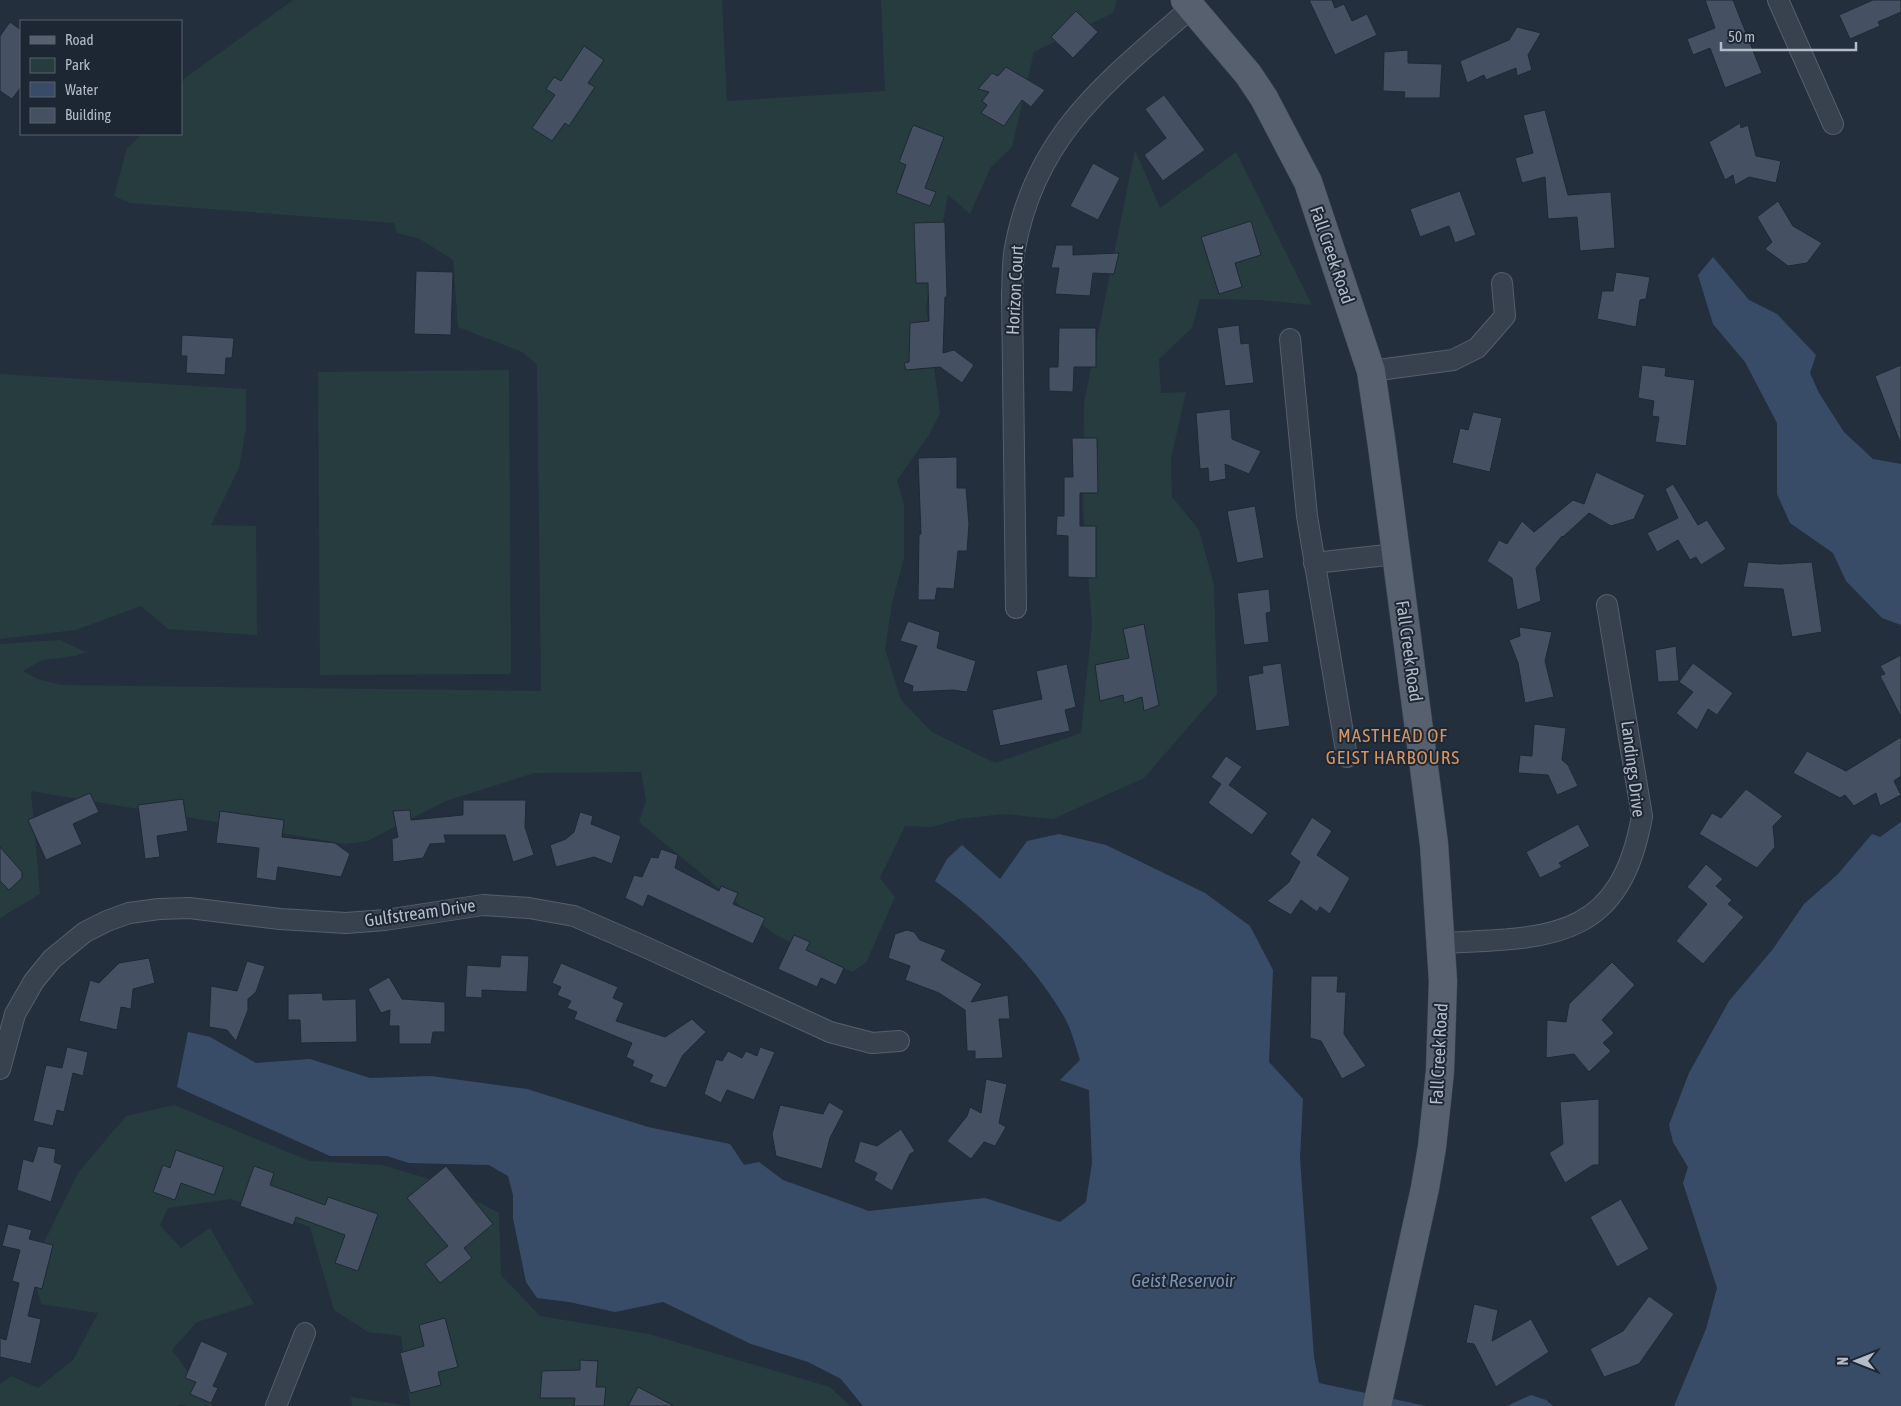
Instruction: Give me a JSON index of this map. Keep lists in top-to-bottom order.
{
  "streets": {
    "main road": ["Fall Creek Road"],
    "street": ["Horizon Court", "Landings Drive", "Gulfstream Drive"]
  },
  "crossings": [
    ["Fall Creek Road", "Horizon Court"],
    ["Fall Creek Road", "Landings Drive"]
  ],
  "districts": ["MASTHEAD OF GEIST HARBOURS"],
  "water": ["Geist Reservoir"],
  "legend": [
    "Road",
    "Park",
    "Water",
    "Building"
  ],
  "scale_bar": "50 m",
  "north": "left"
}
